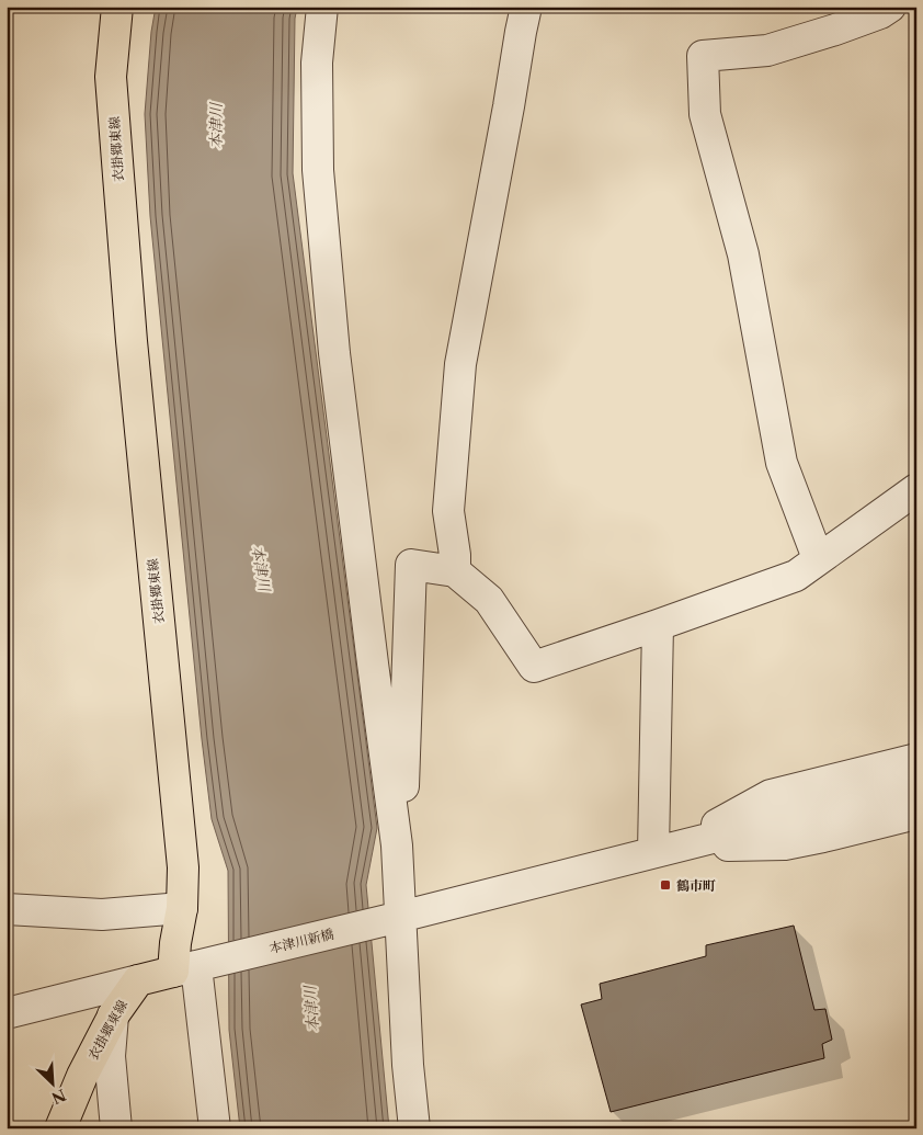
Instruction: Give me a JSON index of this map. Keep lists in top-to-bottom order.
{
  "streets": {
    "main road": ["衣掛郷東線"],
    "street": ["本津川新橋"]
  },
  "crossings": [
    ["衣掛郷東線", "本津川新橋"]
  ],
  "water": ["本津川"],
  "places": {
    "transit": ["鶴市町"]
  },
  "north": "bottom right"
}
